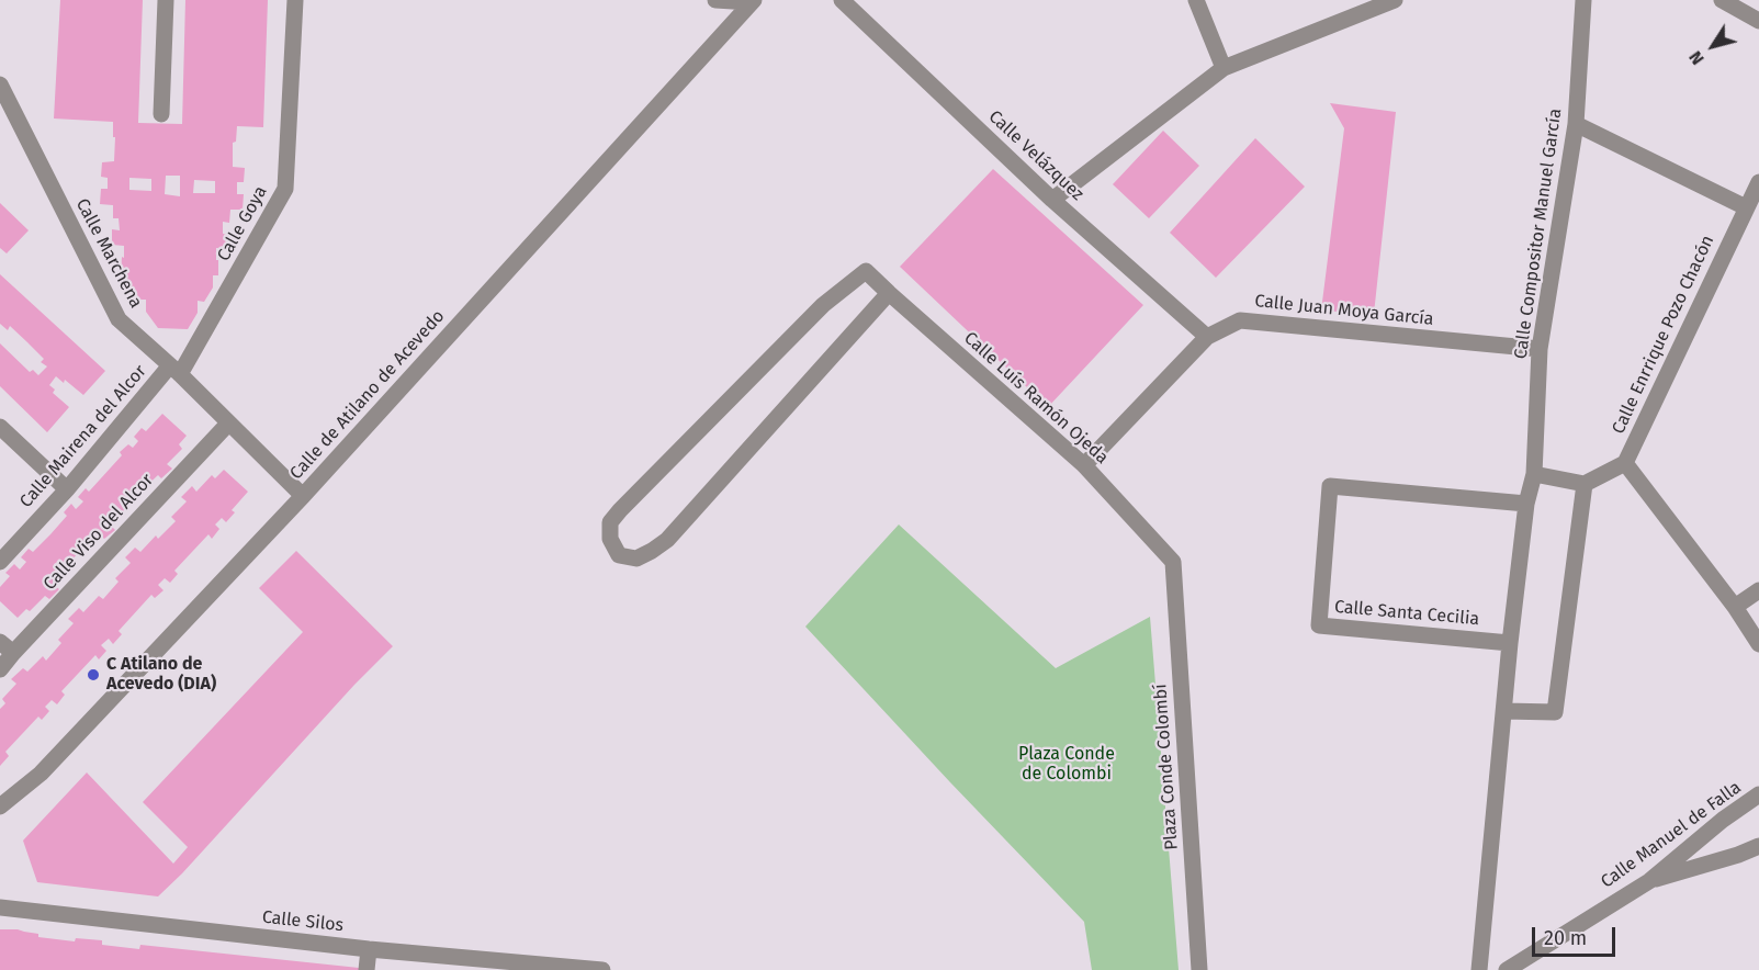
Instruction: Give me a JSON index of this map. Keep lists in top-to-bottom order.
{
  "streets": {
    "street": [
      "Calle Velázquez",
      "Calle Goya",
      "Calle Compositor Manuel García",
      "Calle Marchena",
      "Calle Juan Moya García",
      "Calle Enrrique Pozo Chacón",
      "Calle de Atilano de Acevedo",
      "Calle Luís Ramón Ojeda",
      "Calle Mairena del Alcor",
      "Calle Viso del Alcor",
      "Calle Santa Cecilia",
      "Plaza Conde Colombí",
      "Calle Manuel de Falla",
      "Calle Silos"
    ]
  },
  "crossings": [
    ["Calle Velázquez", "Calle Juan Moya García"],
    ["Calle Goya", "Calle Marchena"],
    ["Calle Goya", "Calle Mairena del Alcor"],
    ["Calle Compositor Manuel García", "Calle Juan Moya García"],
    ["Calle Compositor Manuel García", "Calle Santa Cecilia"],
    ["Calle Marchena", "Calle de Atilano de Acevedo"],
    ["Calle Marchena", "Calle Mairena del Alcor"],
    ["Calle Marchena", "Calle Viso del Alcor"],
    ["Calle Juan Moya García", "Calle Luís Ramón Ojeda"],
    ["Calle Luís Ramón Ojeda", "Plaza Conde Colombí"]
  ],
  "parks": ["Plaza Conde de Colombi"],
  "places": ["C Atilano de Acevedo (DIA)"],
  "scale_bar": "20 m",
  "north": "bottom left"
}
